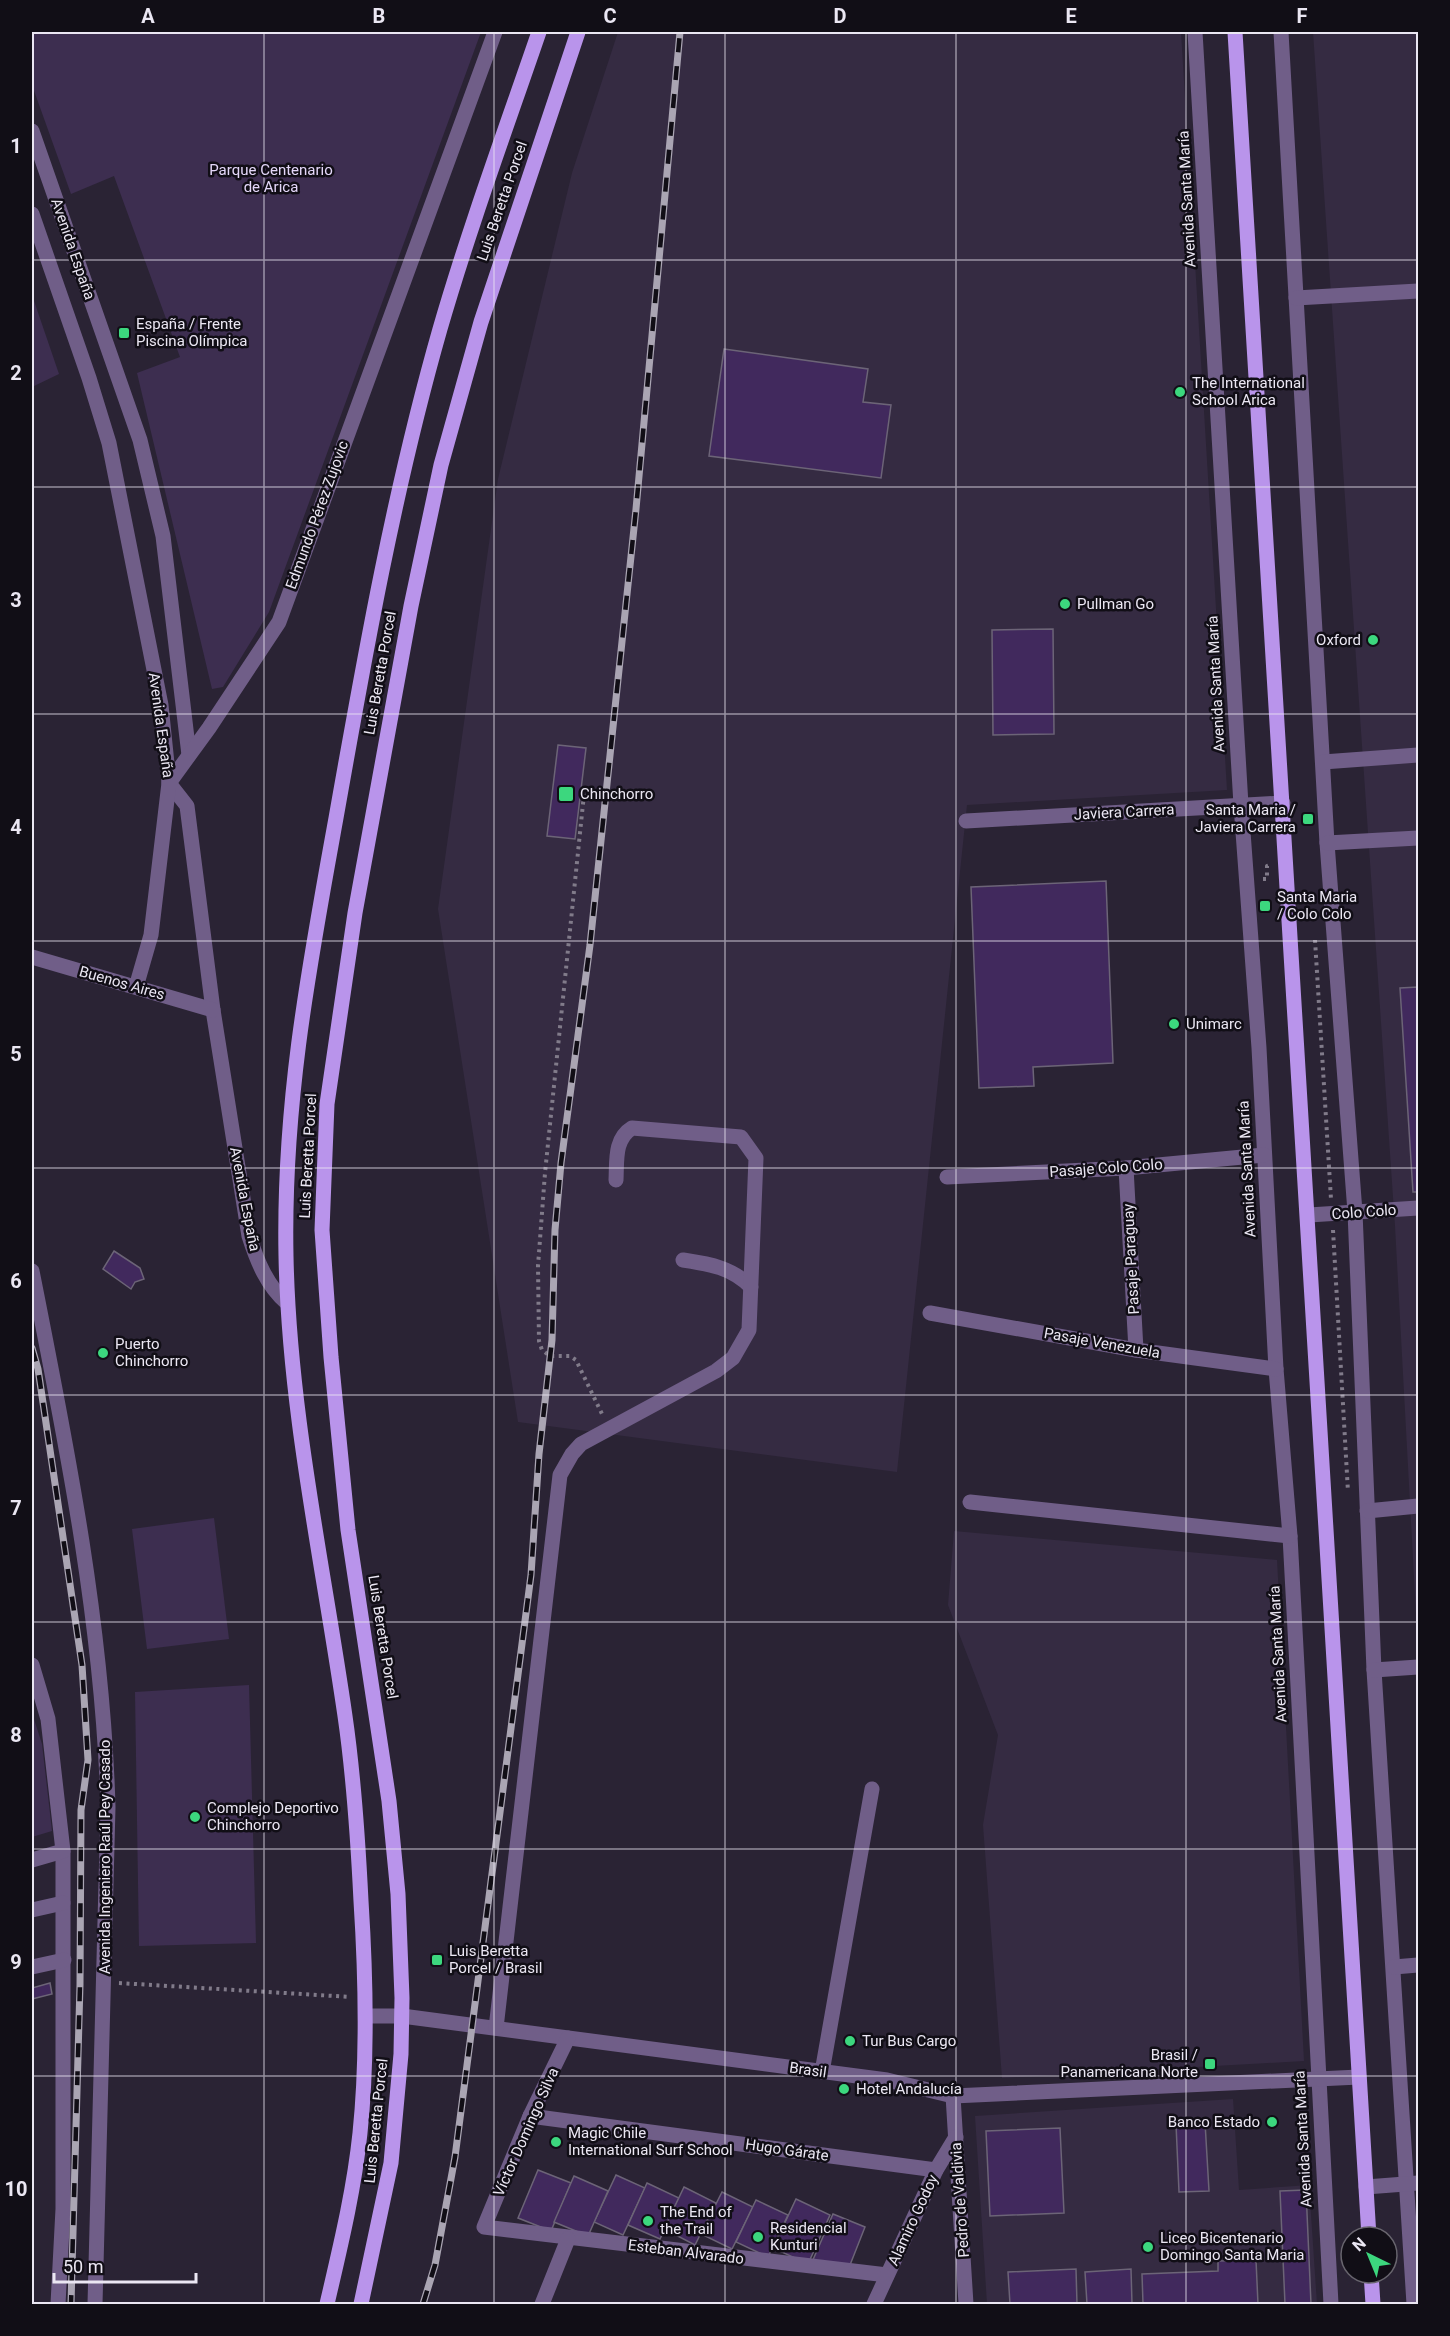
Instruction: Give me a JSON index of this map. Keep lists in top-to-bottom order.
{
  "streets": {
    "main road": ["Luis Beretta Porcel"],
    "street": [
      "Avenida Santa María",
      "Avenida España",
      "Edmundo Pérez Zujovic",
      "Javiera Carrera",
      "Buenos Aires",
      "Pasaje Colo Colo",
      "Colo Colo",
      "Pasaje Paraguay",
      "Pasaje Venezuela",
      "Avenida Ingeniero Raúl Pey Casado",
      "Brasil",
      "Víctor Domingo Silva",
      "Hugo Gárate",
      "Pedro de Valdivia",
      "Alamiro Godoy",
      "Esteban Alvarado"
    ]
  },
  "crossings": [
    ["Avenida Santa María", "Javiera Carrera"],
    ["Avenida Santa María", "Pasaje Colo Colo"],
    ["Avenida Santa María", "Pasaje Venezuela"],
    ["Avenida Santa María", "Brasil"],
    ["Luis Beretta Porcel", "Avenida España"],
    ["Luis Beretta Porcel", "Brasil"],
    ["Avenida España", "Edmundo Pérez Zujovic"],
    ["Avenida España", "Buenos Aires"],
    ["Edmundo Pérez Zujovic", "Buenos Aires"],
    ["Pasaje Colo Colo", "Pasaje Paraguay"],
    ["Pasaje Paraguay", "Pasaje Venezuela"],
    ["Brasil", "Víctor Domingo Silva"],
    ["Brasil", "Pedro de Valdivia"],
    ["Víctor Domingo Silva", "Hugo Gárate"],
    ["Víctor Domingo Silva", "Esteban Alvarado"],
    ["Hugo Gárate", "Alamiro Godoy"],
    ["Pedro de Valdivia", "Alamiro Godoy"],
    ["Alamiro Godoy", "Esteban Alvarado"]
  ],
  "parks": ["Parque Centenario de Arica"],
  "places": {
    "transit": [
      "España / Frente Piscina Olímpica",
      "Chinchorro",
      "Santa Maria / Javiera Carrera",
      "Santa Maria / Colo Colo",
      "Luis Beretta Porcel / Brasil",
      "Brasil / Panamericana Norte"
    ],
    "other": [
      "The International School Arica",
      "Pullman Go",
      "Oxford",
      "Unimarc",
      "Puerto Chinchorro",
      "Complejo Deportivo Chinchorro",
      "Tur Bus Cargo",
      "Hotel Andalucía",
      "Banco Estado",
      "Magic Chile International Surf School",
      "The End of the Trail",
      "Residencial Kunturi",
      "Liceo Bicentenario Domingo Santa Maria"
    ]
  },
  "scale_bar": "50 m",
  "north": "top left",
  "grid": {
    "columns": [
      "A",
      "B",
      "C",
      "D",
      "E",
      "F"
    ],
    "rows": [
      "1",
      "2",
      "3",
      "4",
      "5",
      "6",
      "7",
      "8",
      "9",
      "10"
    ]
  }
}
